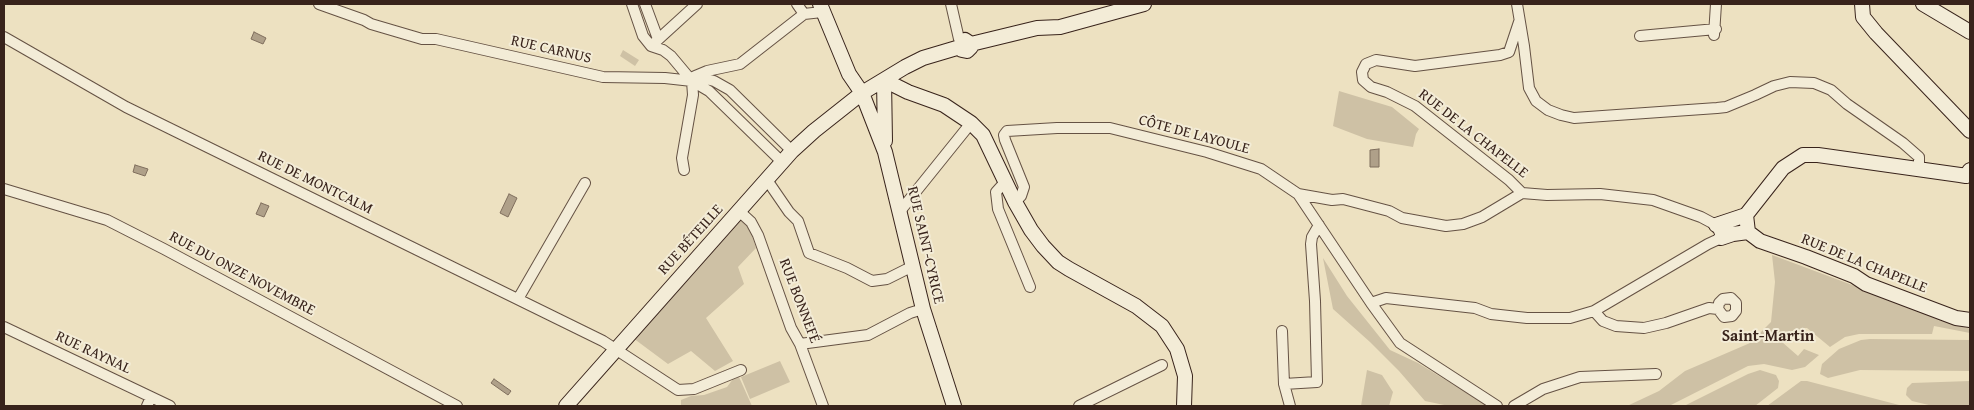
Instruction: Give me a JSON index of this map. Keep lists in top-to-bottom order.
{
  "streets": {
    "main road": ["RUE DE LA CHAPELLE", "RUE BÉTEILLE", "RUE SAINT-CYRICE"],
    "street": [
      "RUE CARNUS",
      "CÔTE DE LAYOULE",
      "RUE DE MONTCALM",
      "RUE DU ONZE NOVEMBRE",
      "RUE BONNEFÉ",
      "RUE RAYNAL"
    ]
  },
  "crossings": [
    ["RUE DE LA CHAPELLE", "CÔTE DE LAYOULE"],
    ["RUE DE MONTCALM", "RUE BÉTEILLE"],
    ["RUE BÉTEILLE", "RUE SAINT-CYRICE"],
    ["RUE BÉTEILLE", "RUE BONNEFÉ"]
  ],
  "districts": ["Saint-Martin"]
}
